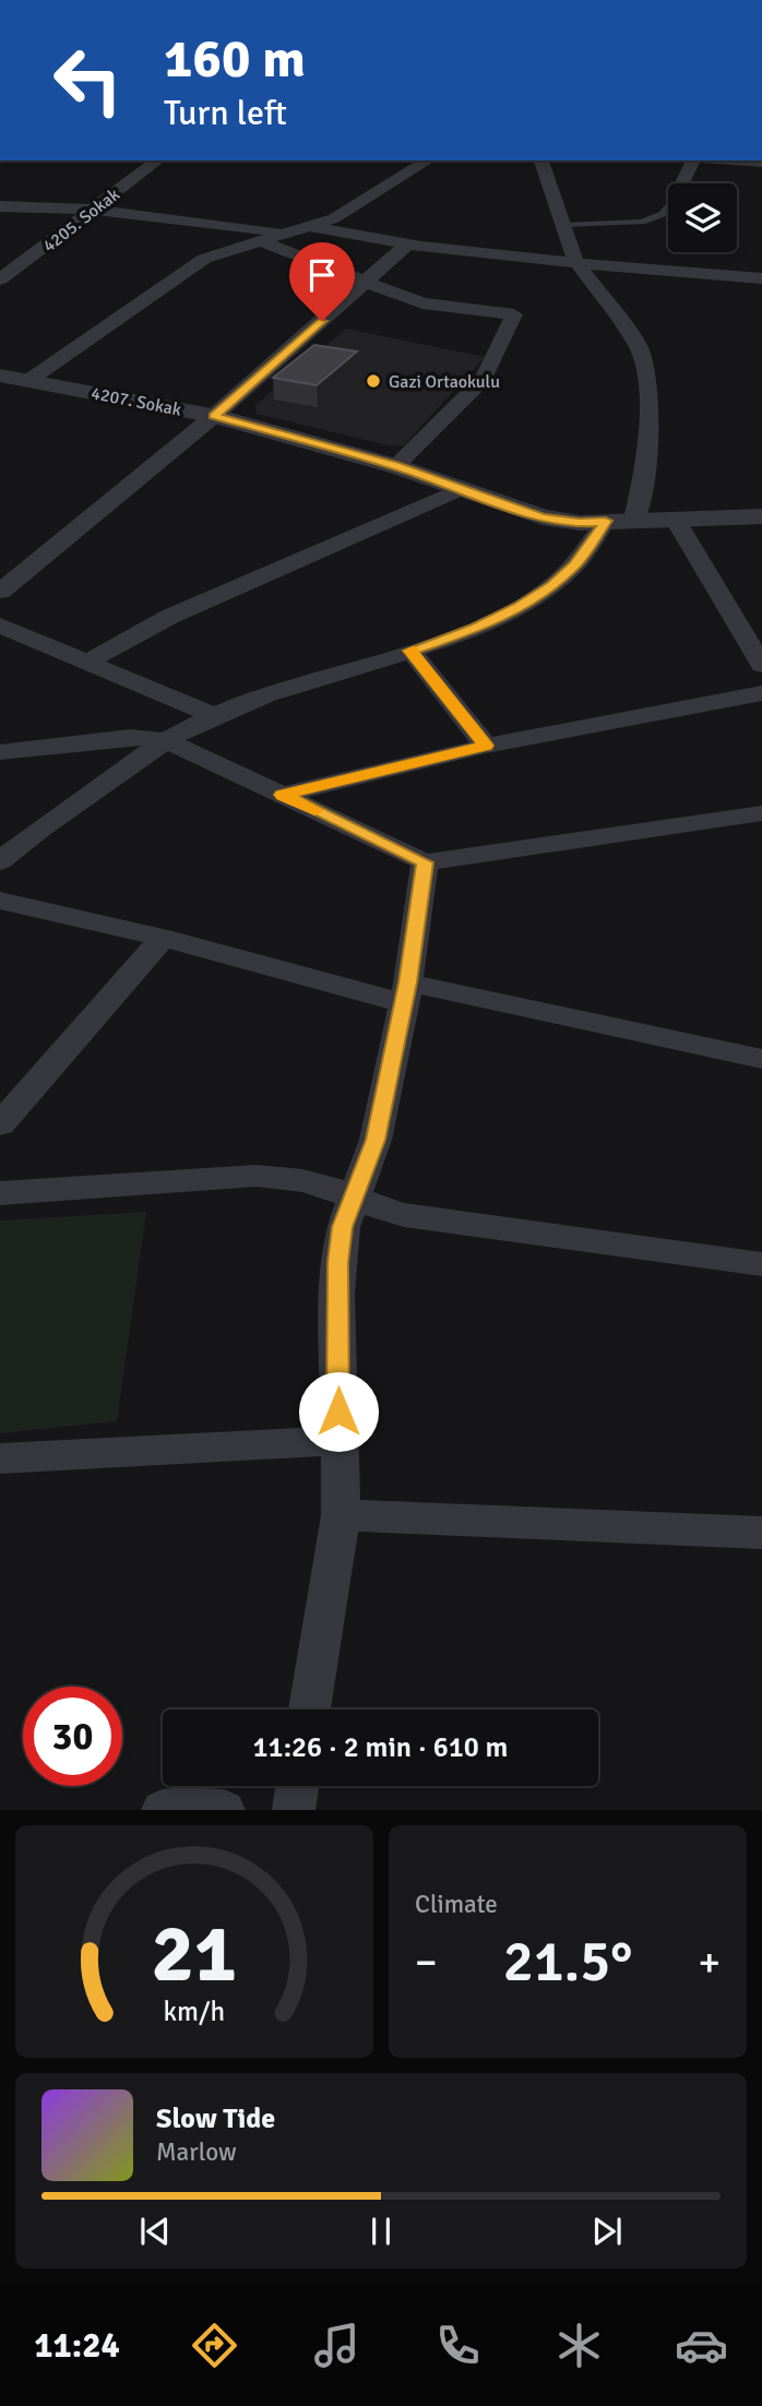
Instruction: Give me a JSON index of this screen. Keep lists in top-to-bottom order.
{
  "streets": {
    "street": ["4205. Sokak", "4207. Sokak"]
  },
  "places": ["Gazi Ortaokulu"],
  "page": {
    "turn": ["160 m", "Turn left"],
    "limit": "30",
    "trip": "11:26 · 2 min · 610 m",
    "tile": "Climate",
    "heat": ["−", "21.5°", "+"],
    "song": ["Slow Tide", "Marlow"],
    "tabs": "11:24",
    "gauge": ["21", "km/h"]
  }
}
